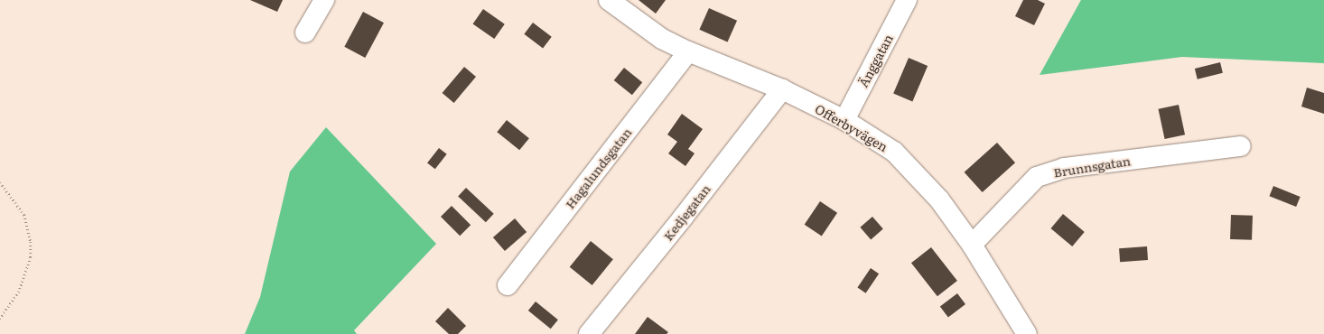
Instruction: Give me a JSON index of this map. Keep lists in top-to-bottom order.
{
  "streets": {
    "street": [
      "Änggatan",
      "Offerbyvägen",
      "Brunnsgatan",
      "Hagalundsgatan",
      "Kedjegatan"
    ]
  },
  "crossings": [
    ["Änggatan", "Offerbyvägen"],
    ["Offerbyvägen", "Brunnsgatan"],
    ["Offerbyvägen", "Hagalundsgatan"],
    ["Offerbyvägen", "Kedjegatan"]
  ]
}
